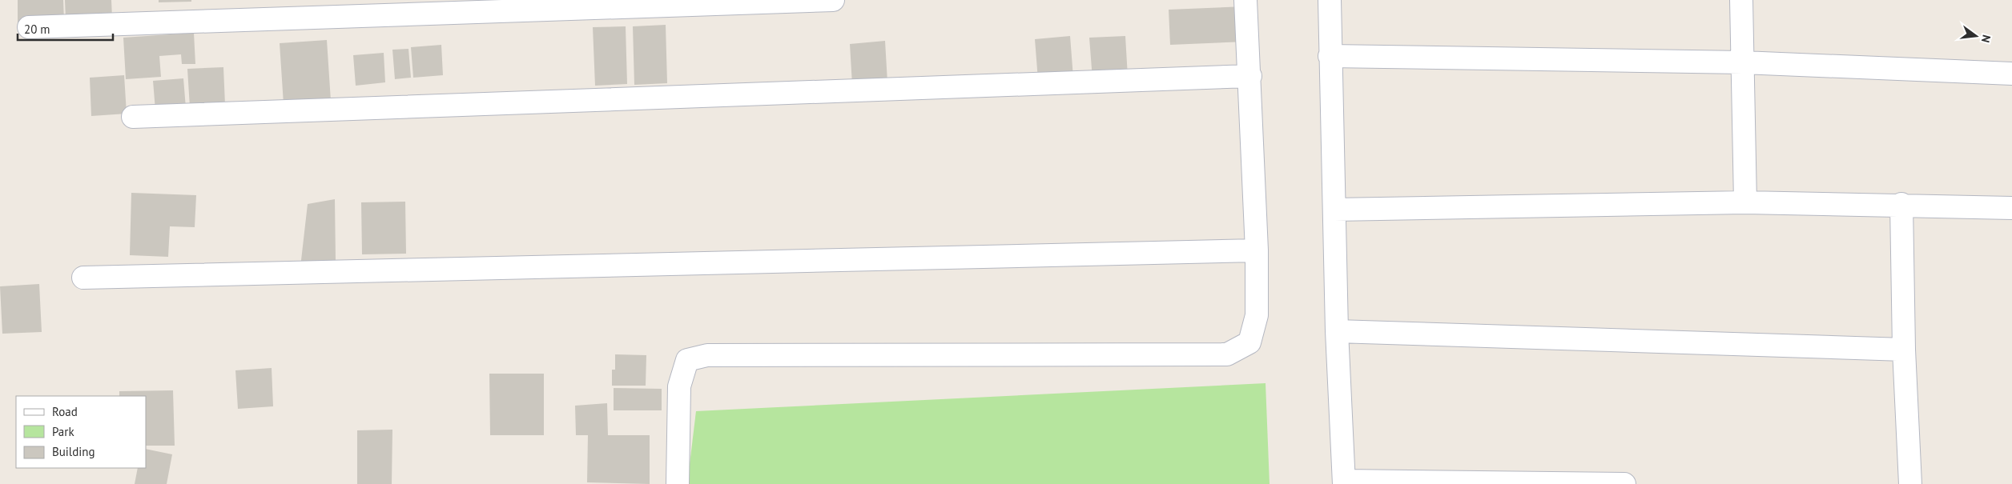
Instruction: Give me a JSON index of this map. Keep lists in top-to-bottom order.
{
  "legend": ["Road", "Park", "Building"],
  "scale_bar": "20 m",
  "north": "right"
}
